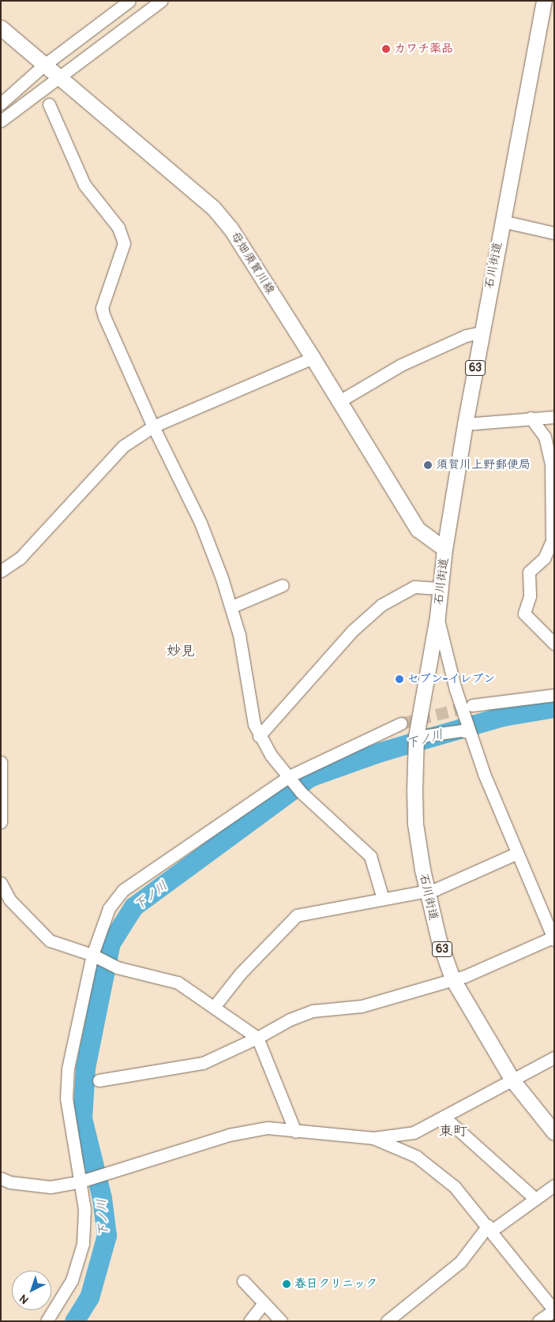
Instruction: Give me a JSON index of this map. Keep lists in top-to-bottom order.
{
  "streets": {
    "main road": ["母畑須賀川線", "石川街道", "63"]
  },
  "crossings": [
    ["母畑須賀川線", "石川街道"]
  ],
  "districts": ["妙見", "東町"],
  "water": ["下ノ川"],
  "places": [
    "カワチ薬品",
    "須賀川上野郵便局",
    "セブン-イレブン",
    "春日クリニック"
  ],
  "north": "bottom left"
}
